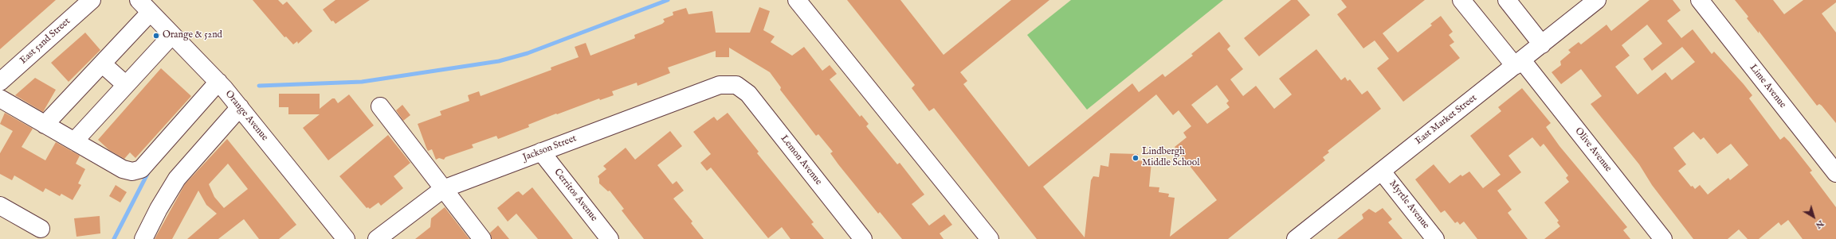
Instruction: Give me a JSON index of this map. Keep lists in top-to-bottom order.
{
  "streets": {
    "street": [
      "East 52nd Street",
      "Lime Avenue",
      "Orange Avenue",
      "East Market Street",
      "Jackson Street",
      "Olive Avenue",
      "Lemon Avenue",
      "Cerritos Avenue",
      "Myrtle Avenue"
    ]
  },
  "crossings": [
    ["East Market Street", "Olive Avenue"],
    ["East Market Street", "Myrtle Avenue"],
    ["Jackson Street", "Lemon Avenue"],
    ["Jackson Street", "Cerritos Avenue"]
  ],
  "places": ["Orange & 52nd", "Lindbergh Middle School"],
  "north": "bottom right"
}
